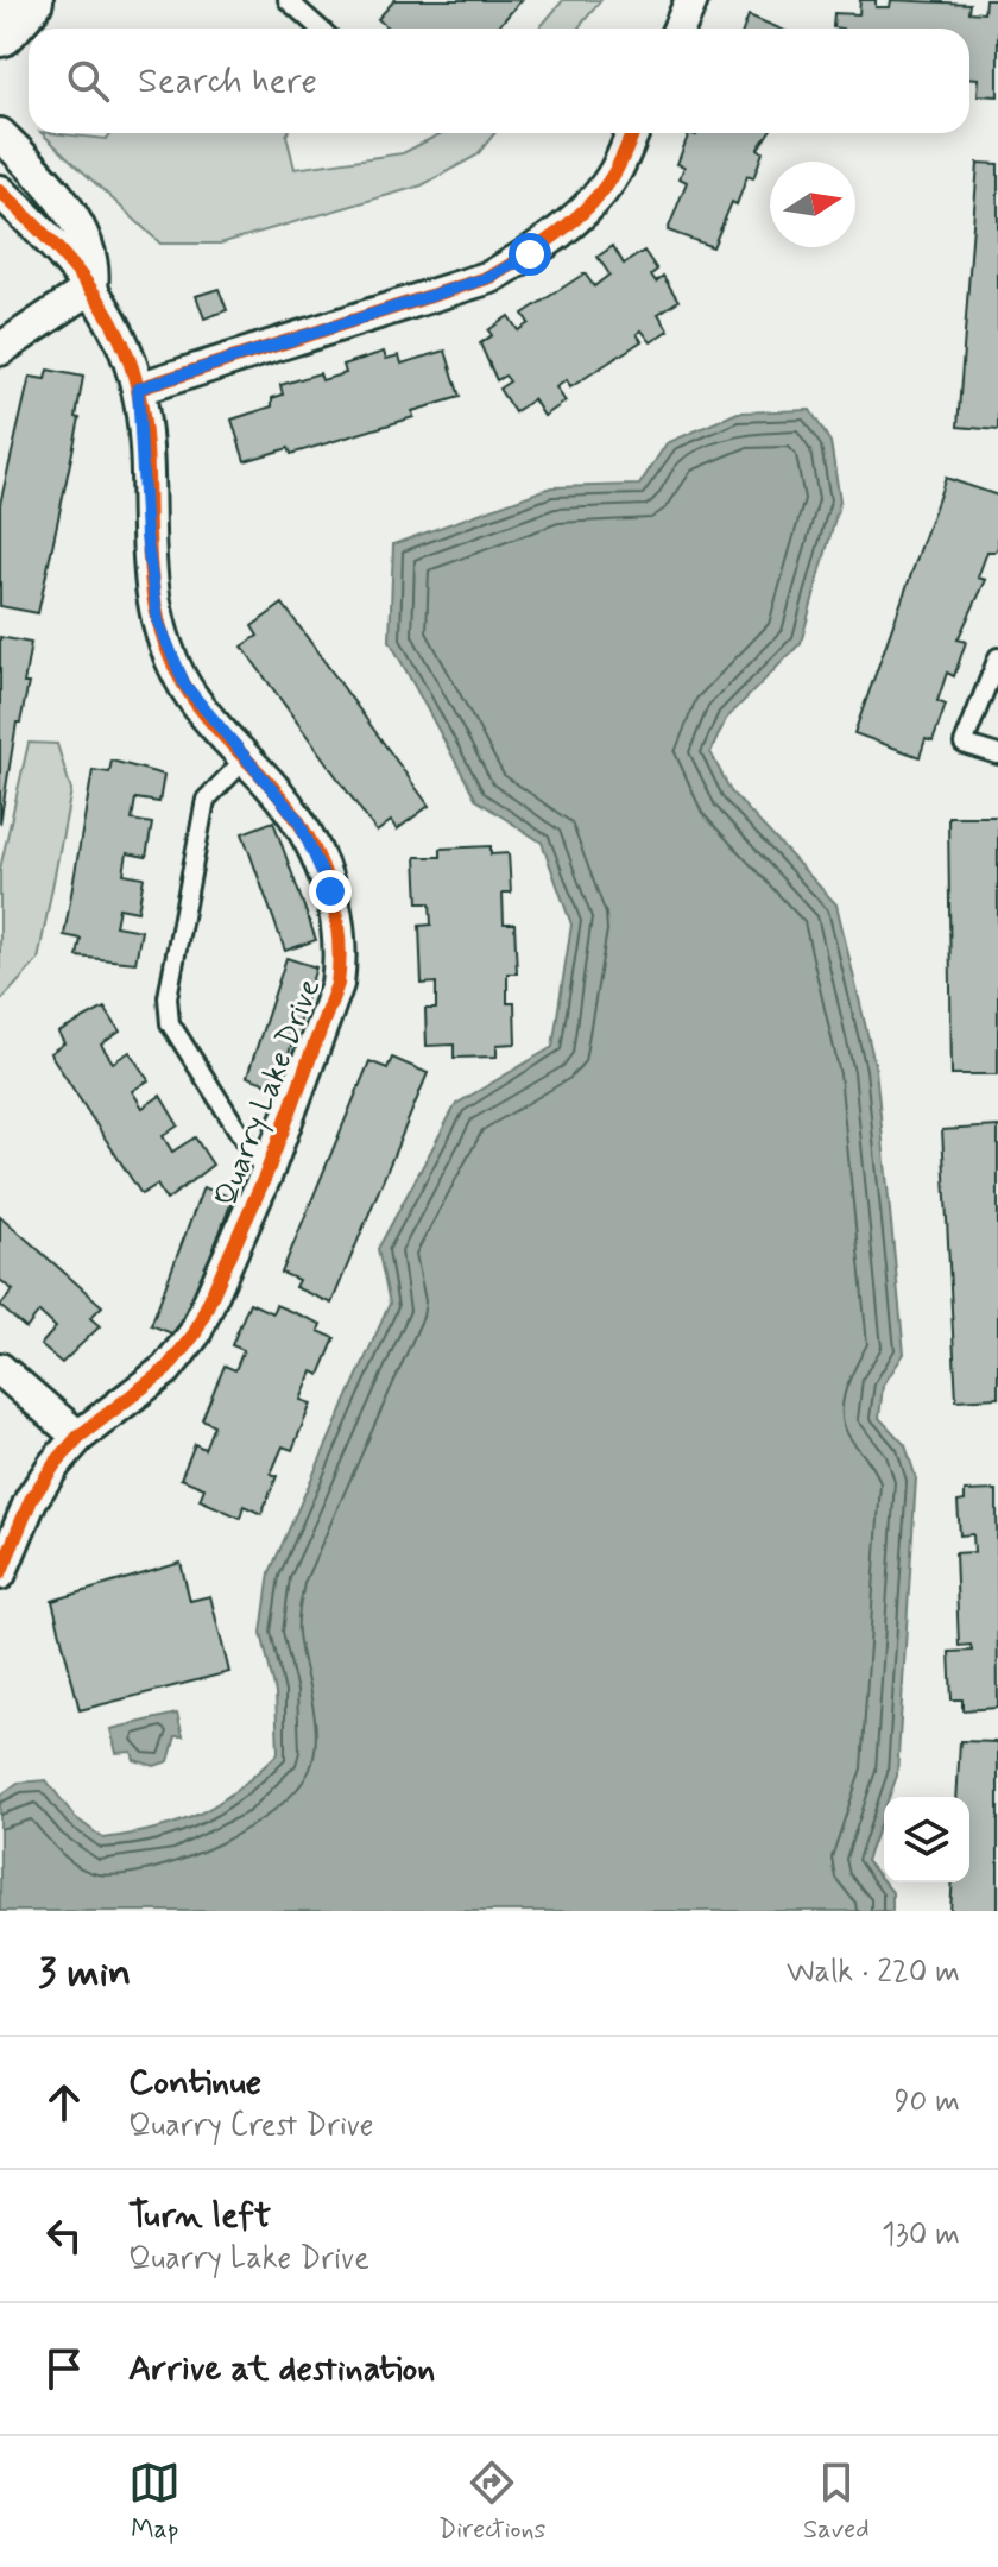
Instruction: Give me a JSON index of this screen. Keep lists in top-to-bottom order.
{
  "streets": {
    "street": ["Quarry Lake Drive"]
  },
  "north": "right",
  "page": {
    "search": "Search here",
    "heading": ["3 min", "Walk · 220 m"],
    "list": [
      ["Continue", "Quarry Crest Drive", "90 m"],
      ["Turn left", "Quarry Lake Drive", "130 m"],
      "Arrive at destination"
    ],
    "nav": ["Map", "Directions", "Saved"]
  }
}
